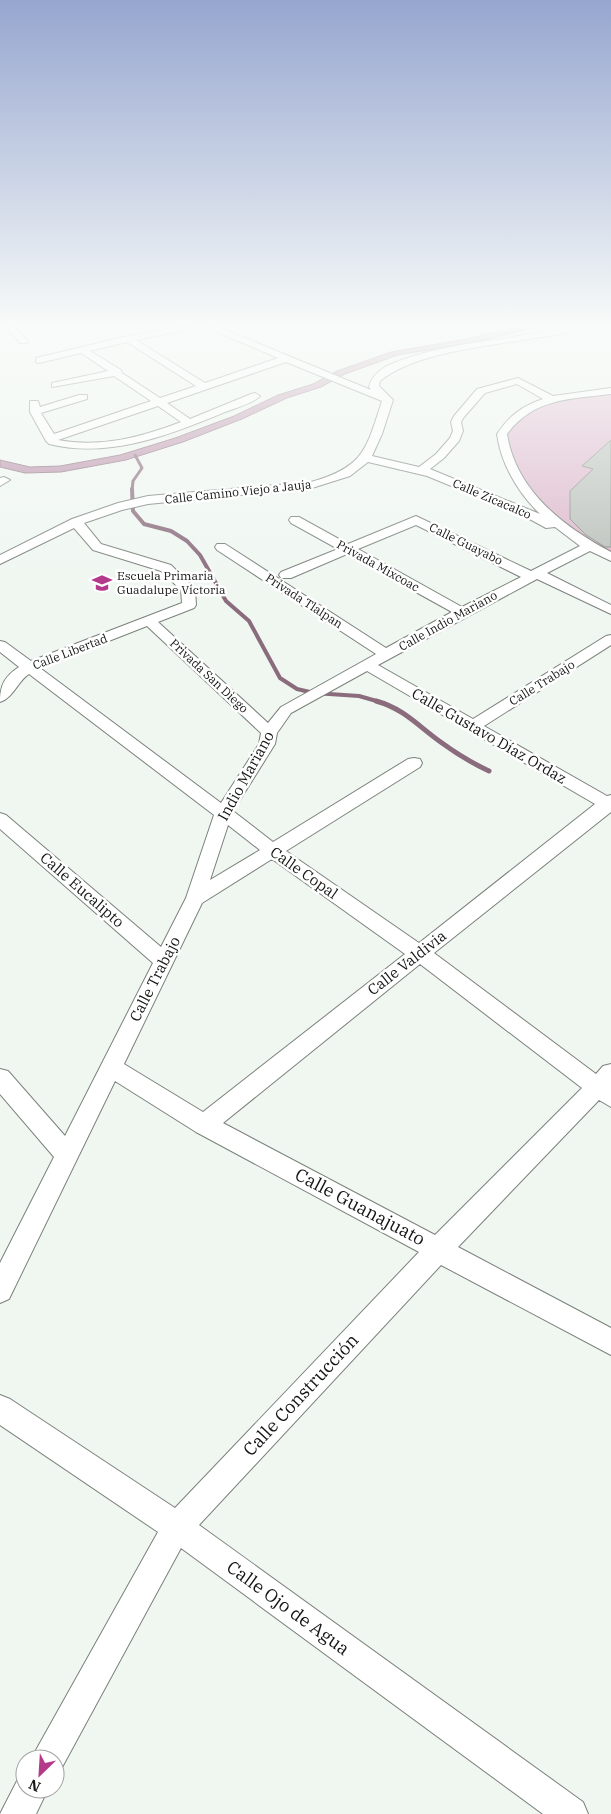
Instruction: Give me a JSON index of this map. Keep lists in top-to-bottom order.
{
  "streets": {
    "street": [
      "Calle Camino Viejo a Jauja",
      "Calle Zicacalco",
      "Calle Guayabo",
      "Privada Mixcoac",
      "Privada Tlalpan",
      "Calle Indio Mariano",
      "Calle Libertad",
      "Privada San Diego",
      "Calle Trabajo",
      "Calle Gustavo Díaz Ordaz",
      "Indio Mariano",
      "Calle Copal",
      "Calle Eucalipto",
      "Calle Valdivia",
      "Calle Guanajuato",
      "Calle Construcción",
      "Calle Ojo de Agua"
    ]
  },
  "crossings": [
    ["Calle Camino Viejo a Jauja", "Calle Zicacalco"],
    ["Calle Camino Viejo a Jauja", "Calle Libertad"],
    ["Calle Zicacalco", "Calle Indio Mariano"],
    ["Calle Guayabo", "Privada Mixcoac"],
    ["Calle Guayabo", "Calle Indio Mariano"],
    ["Privada Mixcoac", "Calle Indio Mariano"],
    ["Privada Tlalpan", "Calle Indio Mariano"],
    ["Calle Indio Mariano", "Calle Gustavo Díaz Ordaz"],
    ["Calle Indio Mariano", "Indio Mariano"],
    ["Calle Libertad", "Privada San Diego"],
    ["Calle Libertad", "Calle Copal"],
    ["Privada San Diego", "Indio Mariano"],
    ["Calle Trabajo", "Calle Gustavo Díaz Ordaz"],
    ["Calle Trabajo", "Indio Mariano"],
    ["Calle Trabajo", "Calle Eucalipto"],
    ["Calle Trabajo", "Calle Guanajuato"],
    ["Calle Gustavo Díaz Ordaz", "Calle Valdivia"],
    ["Indio Mariano", "Calle Copal"],
    ["Calle Copal", "Calle Valdivia"],
    ["Calle Copal", "Calle Construcción"],
    ["Calle Valdivia", "Calle Guanajuato"],
    ["Calle Guanajuato", "Calle Construcción"],
    ["Calle Construcción", "Calle Ojo de Agua"]
  ],
  "places": {
    "school or university": ["Escuela Primaria Guadalupe Victoria"]
  },
  "north": "bottom left"
}
